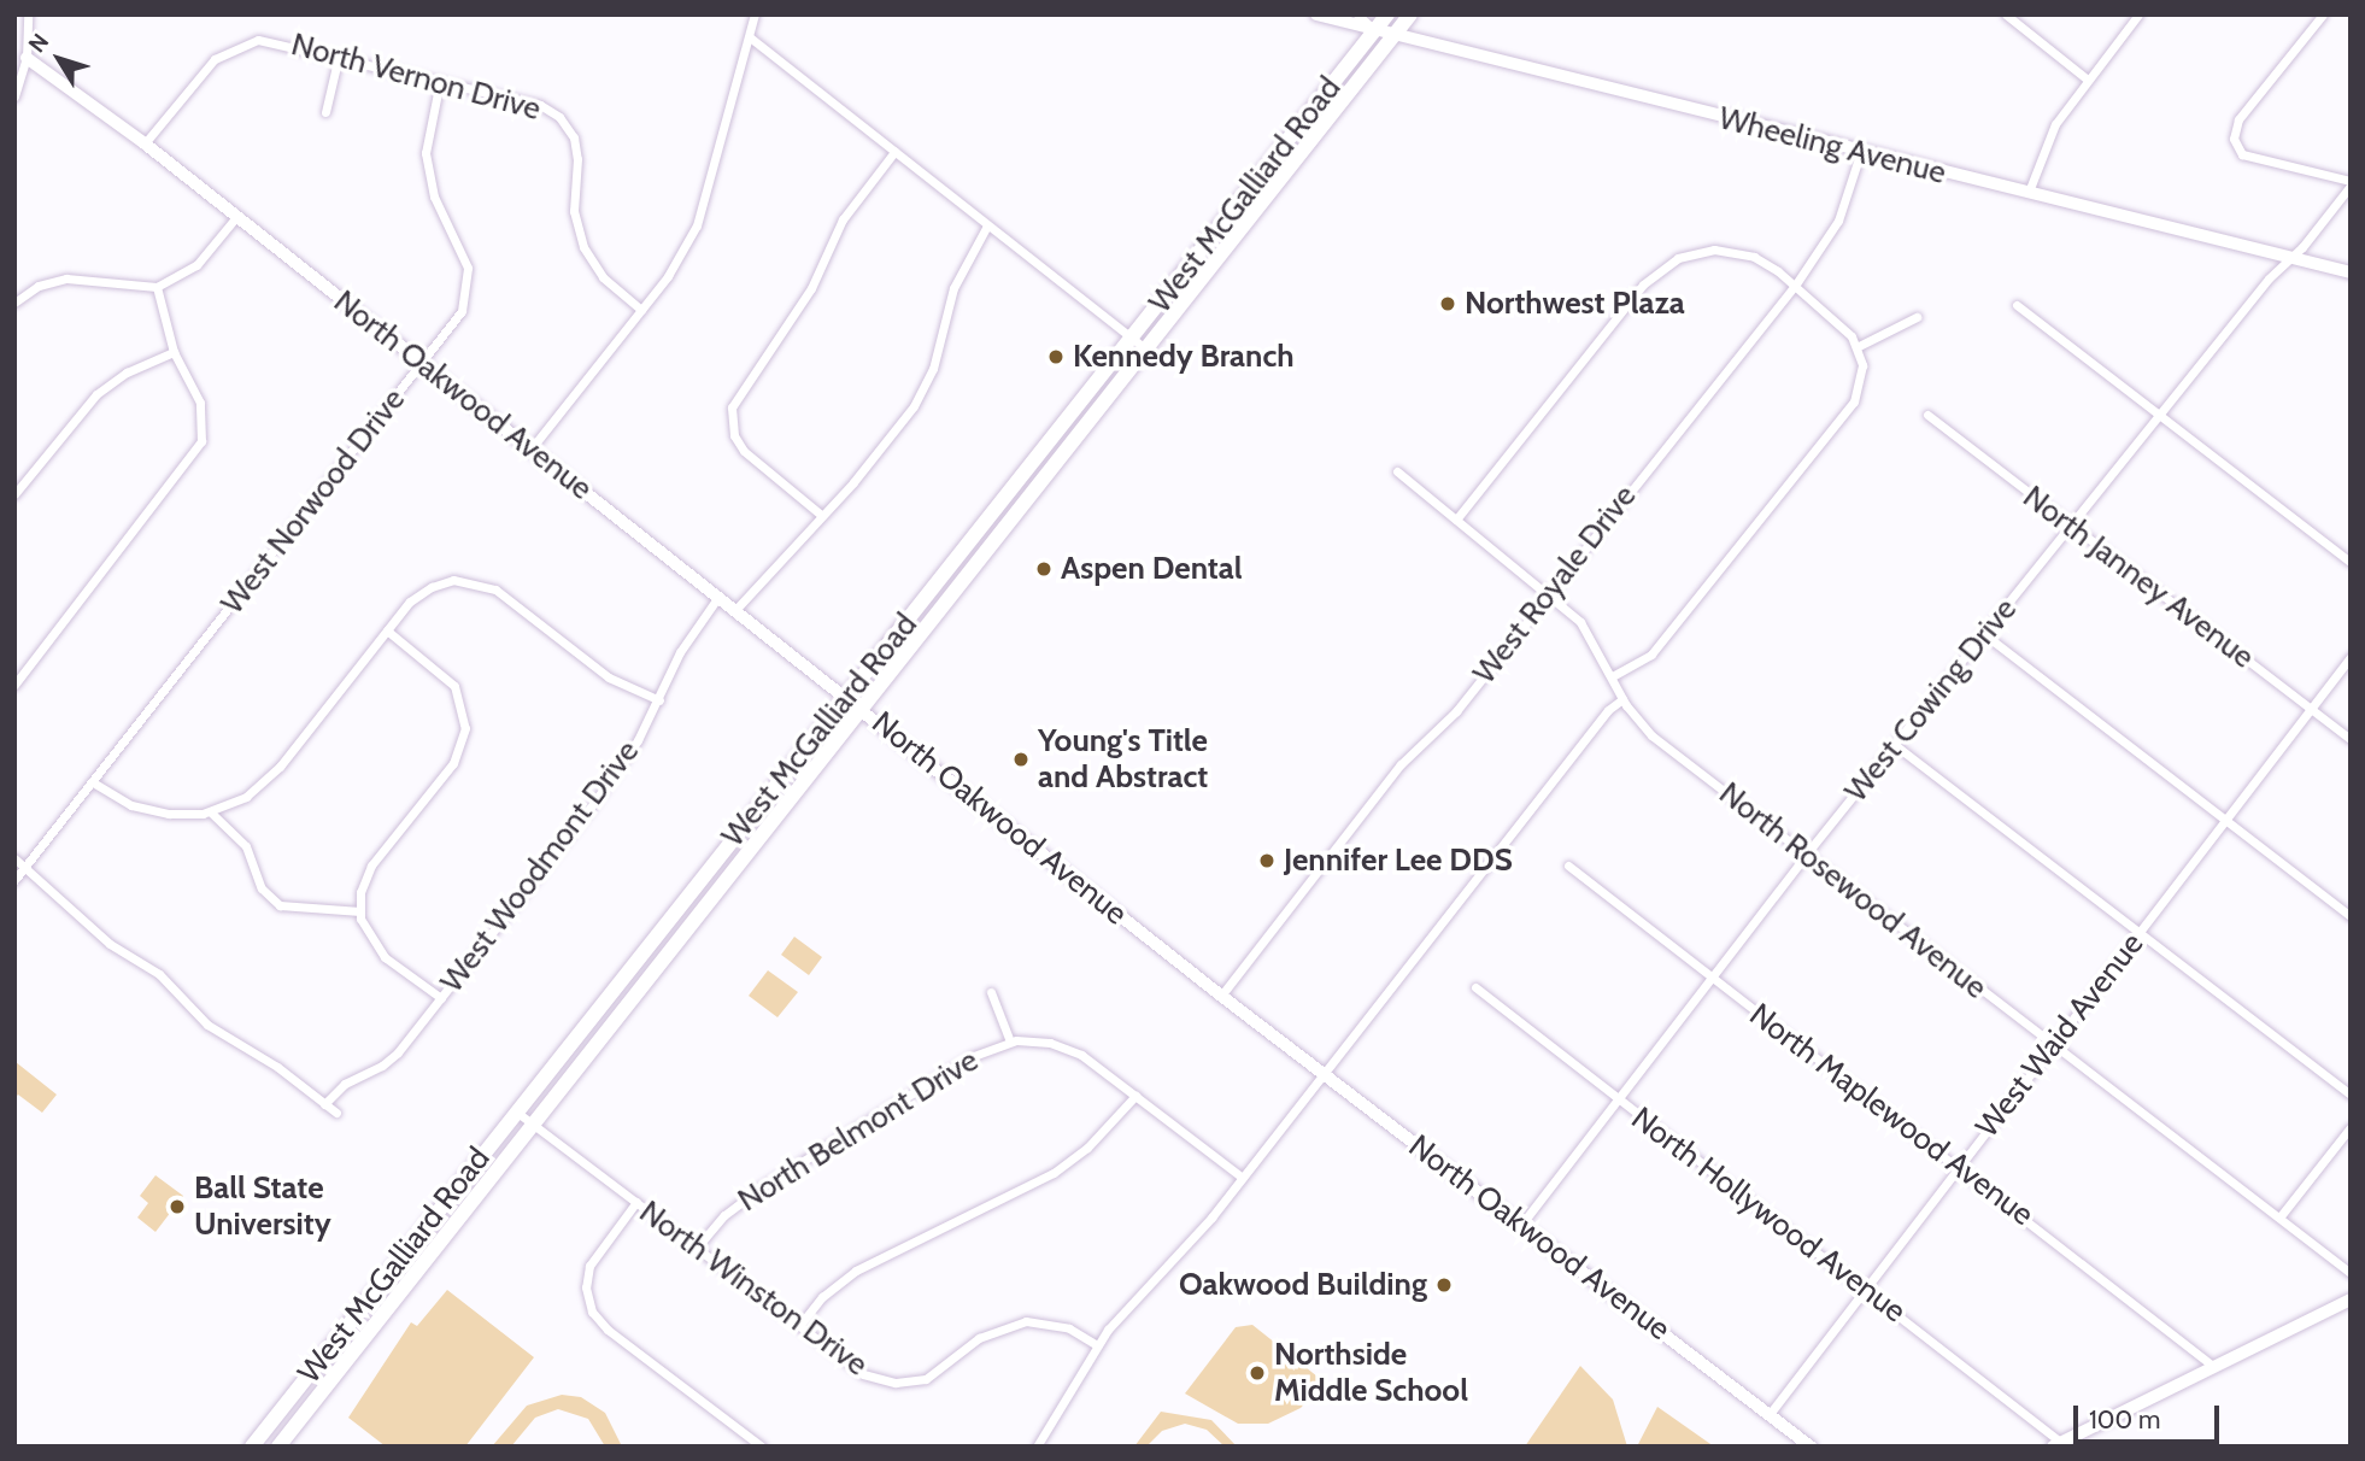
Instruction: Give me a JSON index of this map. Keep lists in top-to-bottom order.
{
  "streets": {
    "main road": ["Wheeling Avenue", "West McGalliard Road"],
    "street": [
      "North Vernon Drive",
      "North Oakwood Avenue",
      "West Norwood Drive",
      "North Janney Avenue",
      "West Royale Drive",
      "West Cowing Drive",
      "West Woodmont Drive",
      "North Rosewood Avenue",
      "West Waid Avenue",
      "North Maplewood Avenue",
      "North Belmont Drive",
      "North Hollywood Avenue",
      "North Winston Drive"
    ]
  },
  "crossings": [
    ["North Vernon Drive", "North Oakwood Avenue"],
    ["North Vernon Drive", "West Norwood Drive"],
    ["Wheeling Avenue", "West McGalliard Road"],
    ["Wheeling Avenue", "West Royale Drive"],
    ["Wheeling Avenue", "West Cowing Drive"],
    ["West McGalliard Road", "North Oakwood Avenue"],
    ["West McGalliard Road", "North Winston Drive"],
    ["North Oakwood Avenue", "West Norwood Drive"],
    ["North Oakwood Avenue", "West Royale Drive"],
    ["North Oakwood Avenue", "West Cowing Drive"],
    ["North Oakwood Avenue", "West Woodmont Drive"],
    ["North Oakwood Avenue", "West Waid Avenue"],
    ["North Janney Avenue", "West Cowing Drive"],
    ["North Janney Avenue", "West Waid Avenue"],
    ["West Royale Drive", "North Rosewood Avenue"],
    ["West Cowing Drive", "North Rosewood Avenue"],
    ["West Cowing Drive", "North Maplewood Avenue"],
    ["West Cowing Drive", "North Hollywood Avenue"],
    ["North Rosewood Avenue", "West Waid Avenue"],
    ["West Waid Avenue", "North Maplewood Avenue"],
    ["West Waid Avenue", "North Hollywood Avenue"],
    ["North Belmont Drive", "North Winston Drive"]
  ],
  "places": [
    "Northwest Plaza",
    "Kennedy Branch",
    "Aspen Dental",
    "Young's Title and Abstract",
    "Jennifer Lee DDS",
    "Ball State University",
    "Oakwood Building",
    "Northside Middle School"
  ],
  "scale_bar": "100 m",
  "north": "top left"
}
